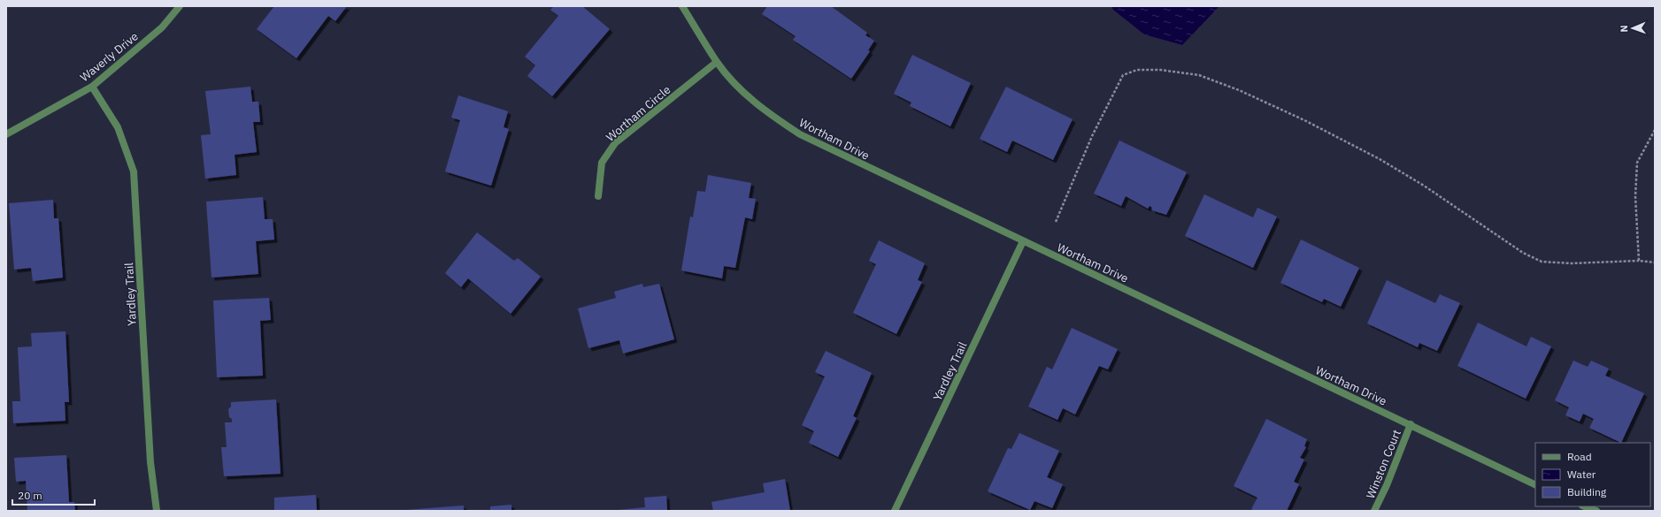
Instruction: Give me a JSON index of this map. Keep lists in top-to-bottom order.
{
  "streets": {
    "street": [
      "Waverly Drive",
      "Wortham Circle",
      "Wortham Drive",
      "Yardley Trail",
      "Winston Court"
    ]
  },
  "crossings": [
    ["Waverly Drive", "Yardley Trail"],
    ["Wortham Circle", "Wortham Drive"],
    ["Wortham Drive", "Yardley Trail"],
    ["Wortham Drive", "Winston Court"]
  ],
  "legend": ["Road", "Water", "Building"],
  "scale_bar": "20 m",
  "north": "left"
}
